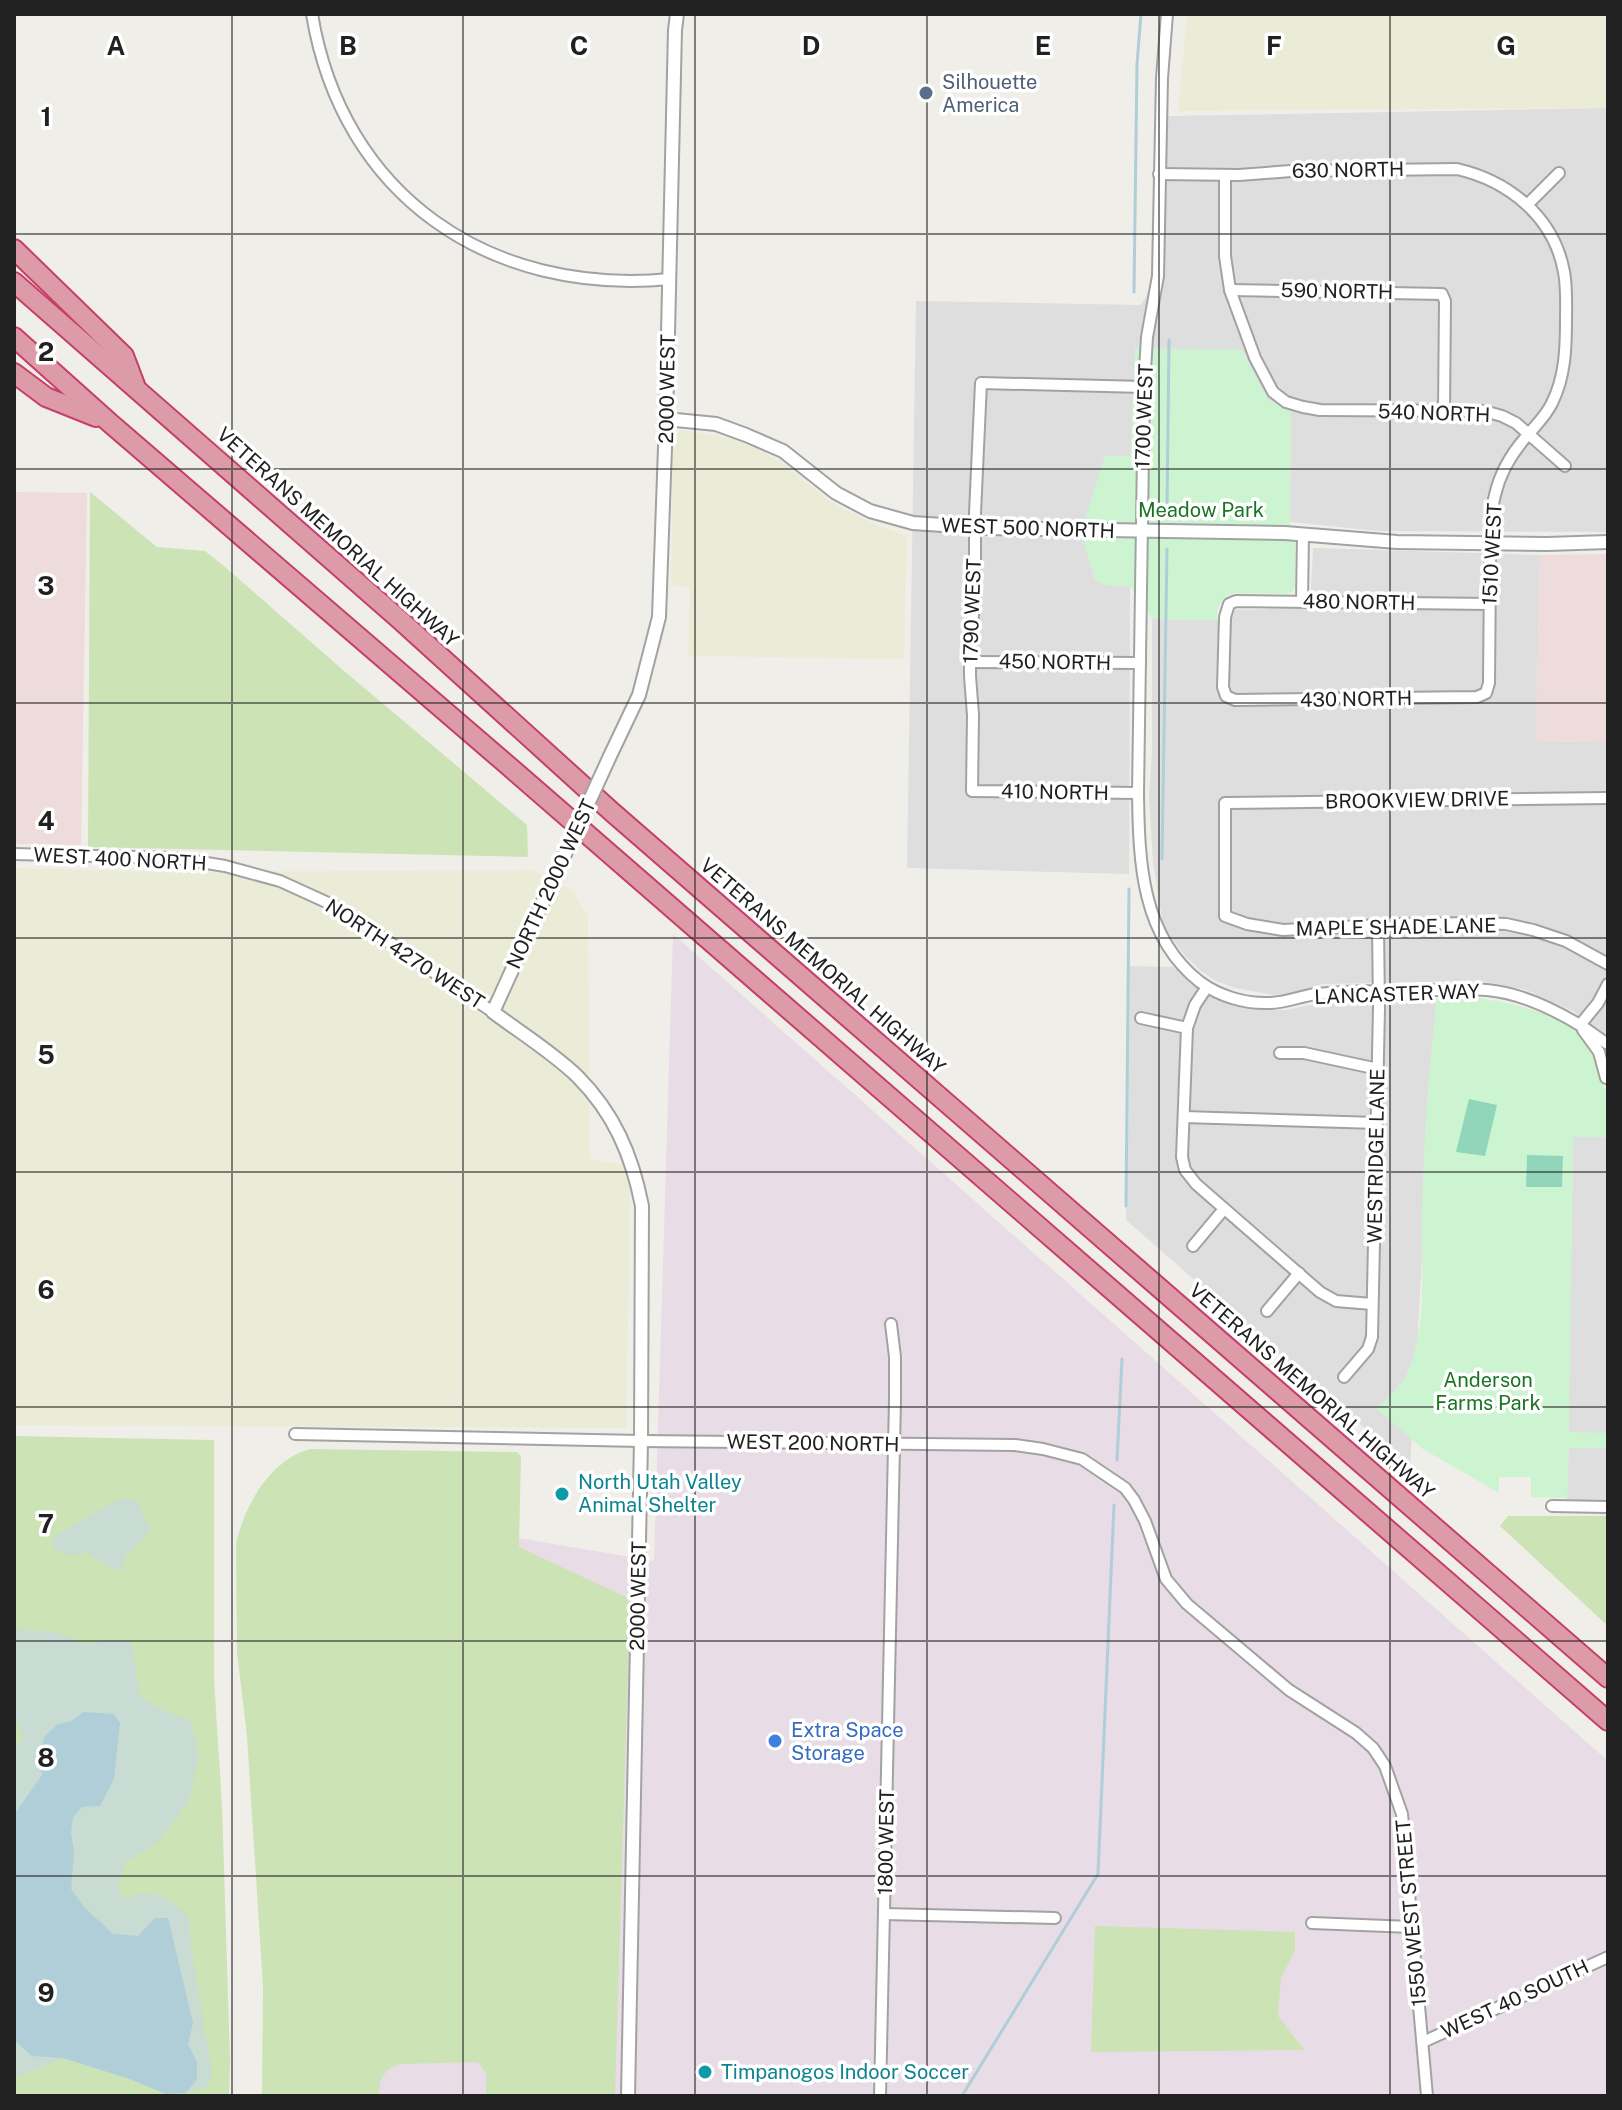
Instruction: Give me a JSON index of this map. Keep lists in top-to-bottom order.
{
  "streets": {
    "highway": ["VETERANS MEMORIAL HIGHWAY"],
    "street": [
      "630 NORTH",
      "590 NORTH",
      "2000 WEST",
      "540 NORTH",
      "1700 WEST",
      "WEST 500 NORTH",
      "1510 WEST",
      "480 NORTH",
      "1790 WEST",
      "450 NORTH",
      "430 NORTH",
      "410 NORTH",
      "BROOKVIEW DRIVE",
      "WEST 400 NORTH",
      "NORTH 2000 WEST",
      "MAPLE SHADE LANE",
      "NORTH 4270 WEST",
      "LANCASTER WAY",
      "WESTRIDGE LANE",
      "WEST 200 NORTH",
      "1800 WEST",
      "1550 WEST STREET",
      "WEST 40 SOUTH"
    ]
  },
  "crossings": [
    ["630 NORTH", "1700 WEST"],
    ["630 NORTH", "1510 WEST"],
    ["590 NORTH", "540 NORTH"],
    ["2000 WEST", "WEST 500 NORTH"],
    ["2000 WEST", "NORTH 2000 WEST"],
    ["2000 WEST", "NORTH 4270 WEST"],
    ["2000 WEST", "WEST 200 NORTH"],
    ["540 NORTH", "1510 WEST"],
    ["1700 WEST", "WEST 500 NORTH"],
    ["1700 WEST", "1790 WEST"],
    ["1700 WEST", "450 NORTH"],
    ["1700 WEST", "410 NORTH"],
    ["1700 WEST", "LANCASTER WAY"],
    ["WEST 500 NORTH", "1510 WEST"],
    ["WEST 500 NORTH", "1790 WEST"],
    ["1510 WEST", "480 NORTH"],
    ["1510 WEST", "430 NORTH"],
    ["480 NORTH", "430 NORTH"],
    ["1790 WEST", "450 NORTH"],
    ["1790 WEST", "410 NORTH"],
    ["BROOKVIEW DRIVE", "MAPLE SHADE LANE"],
    ["WEST 400 NORTH", "NORTH 4270 WEST"],
    ["NORTH 2000 WEST", "NORTH 4270 WEST"],
    ["MAPLE SHADE LANE", "WESTRIDGE LANE"],
    ["LANCASTER WAY", "WESTRIDGE LANE"],
    ["WEST 200 NORTH", "1800 WEST"],
    ["WEST 200 NORTH", "1550 WEST STREET"],
    ["1550 WEST STREET", "WEST 40 SOUTH"]
  ],
  "parks": ["Meadow Park", "Anderson Farms Park"],
  "places": [
    "Silhouette America",
    "North Utah Valley Animal Shelter",
    "Extra Space Storage",
    "Timpanogos Indoor Soccer"
  ],
  "grid": {
    "columns": [
      "A",
      "B",
      "C",
      "D",
      "E",
      "F",
      "G"
    ],
    "rows": [
      "1",
      "2",
      "3",
      "4",
      "5",
      "6",
      "7",
      "8",
      "9"
    ]
  }
}
